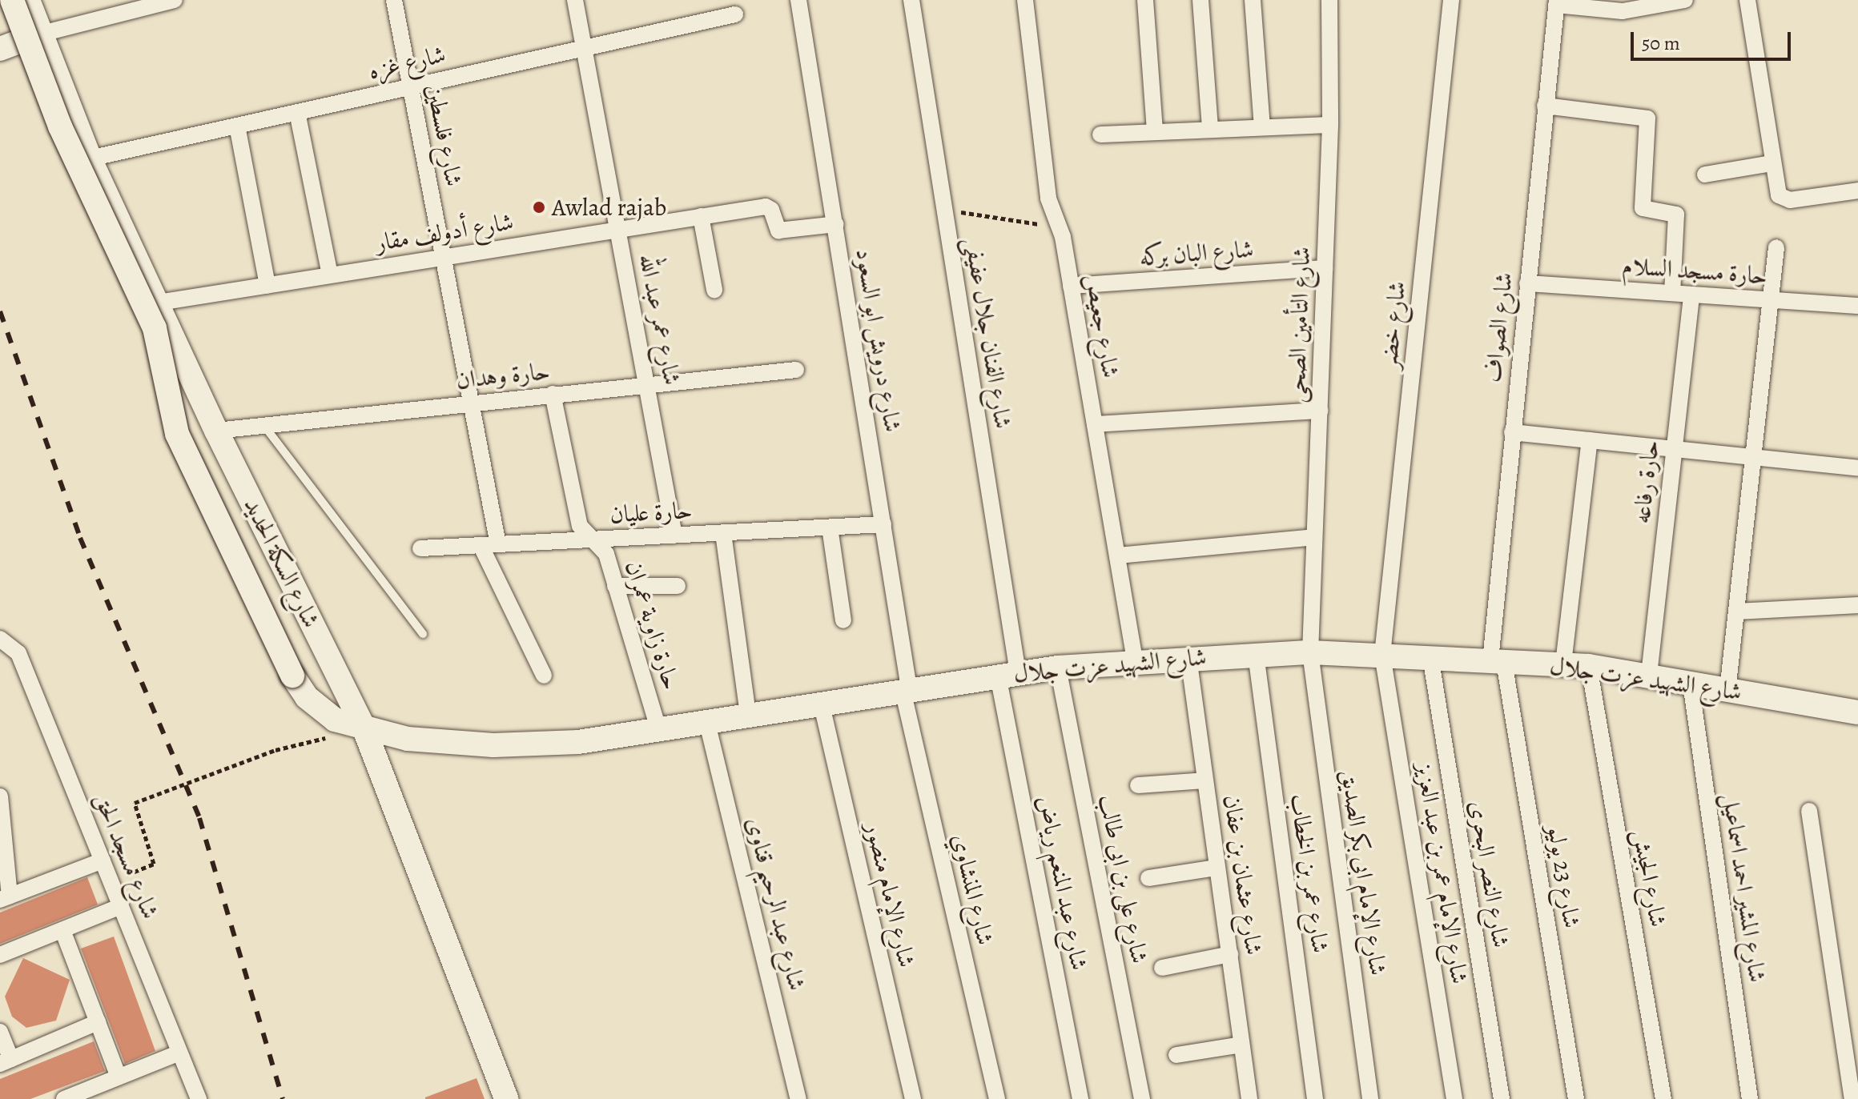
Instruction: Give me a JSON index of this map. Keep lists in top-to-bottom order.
{
  "streets": {
    "street": [
      "شارع غزه",
      "شارع فلسطين",
      "شارع أدولف مقار",
      "شارع البان بركه",
      "حارة مسجد السلام",
      "شارع عمر عبد الله",
      "شارع التأمين الصحى",
      "شارع خضر",
      "شارع جعيص",
      "شارع الصواف",
      "شارع الفنان جلال عفيفى",
      "شارع درويش ابو السعود",
      "حارة وهدان",
      "حارة رفاعه",
      "حارة عليان",
      "شارع السكة الحديد",
      "حارة زاوية عمران",
      "شارع الشهيد عزت جلال",
      "شارع مسجد الحق",
      "شارع الإمام ابى بكر الصديق",
      "شارع عمر بن الخطاب",
      "شارع الإمام عمر بن عبد العزيز",
      "شارع النصر البحرى",
      "شارع عثمان بن عفان",
      "شارع 23 يوليو",
      "شارع الجيش",
      "شارع على بن ابى طالب",
      "شارع عبد المنعم رياض",
      "شارع المشير احمد اسماعيل",
      "شارع المنشاوي",
      "شارع الإمام منصور",
      "شارع عبد الرحيم قناوى"
    ]
  },
  "crossings": [
    ["شارع غزه", "شارع فلسطين"],
    ["شارع غزه", "شارع عمر عبد الله"],
    ["شارع غزه", "شارع السكة الحديد"],
    ["شارع فلسطين", "شارع أدولف مقار"],
    ["شارع فلسطين", "حارة وهدان"],
    ["شارع فلسطين", "حارة عليان"],
    ["شارع أدولف مقار", "شارع عمر عبد الله"],
    ["شارع أدولف مقار", "شارع درويش ابو السعود"],
    ["شارع أدولف مقار", "شارع السكة الحديد"],
    ["شارع البان بركه", "شارع التأمين الصحى"],
    ["شارع البان بركه", "شارع جعيص"],
    ["حارة مسجد السلام", "شارع الصواف"],
    ["حارة مسجد السلام", "حارة رفاعه"],
    ["شارع عمر عبد الله", "حارة وهدان"],
    ["شارع عمر عبد الله", "حارة عليان"],
    ["شارع التأمين الصحى", "شارع الشهيد عزت جلال"],
    ["شارع التأمين الصحى", "شارع الإمام ابى بكر الصديق"],
    ["شارع خضر", "شارع الشهيد عزت جلال"],
    ["شارع خضر", "شارع الإمام عمر بن عبد العزيز"],
    ["شارع جعيص", "شارع الشهيد عزت جلال"],
    ["شارع الصواف", "شارع الشهيد عزت جلال"],
    ["شارع الصواف", "شارع 23 يوليو"],
    ["شارع الفنان جلال عفيفى", "شارع الشهيد عزت جلال"],
    ["شارع الفنان جلال عفيفى", "شارع عبد المنعم رياض"],
    ["شارع درويش ابو السعود", "حارة عليان"],
    ["شارع درويش ابو السعود", "شارع الشهيد عزت جلال"],
    ["شارع درويش ابو السعود", "شارع المنشاوي"],
    ["حارة وهدان", "شارع السكة الحديد"],
    ["حارة وهدان", "حارة زاوية عمران"],
    ["حارة رفاعه", "شارع الشهيد عزت جلال"],
    ["حارة عليان", "حارة زاوية عمران"],
    ["شارع السكة الحديد", "شارع الشهيد عزت جلال"],
    ["حارة زاوية عمران", "شارع الشهيد عزت جلال"],
    ["شارع الشهيد عزت جلال", "شارع الإمام ابى بكر الصديق"],
    ["شارع الشهيد عزت جلال", "شارع عمر بن الخطاب"],
    ["شارع الشهيد عزت جلال", "شارع الإمام عمر بن عبد العزيز"],
    ["شارع الشهيد عزت جلال", "شارع النصر البحرى"],
    ["شارع الشهيد عزت جلال", "شارع عثمان بن عفان"],
    ["شارع الشهيد عزت جلال", "شارع 23 يوليو"],
    ["شارع الشهيد عزت جلال", "شارع الجيش"],
    ["شارع الشهيد عزت جلال", "شارع على بن ابى طالب"],
    ["شارع الشهيد عزت جلال", "شارع عبد المنعم رياض"],
    ["شارع الشهيد عزت جلال", "شارع المشير احمد اسماعيل"],
    ["شارع الشهيد عزت جلال", "شارع المنشاوي"],
    ["شارع الشهيد عزت جلال", "شارع الإمام منصور"],
    ["شارع الشهيد عزت جلال", "شارع عبد الرحيم قناوى"]
  ],
  "places": ["Awlad rajab"],
  "scale_bar": "50 m"
}
